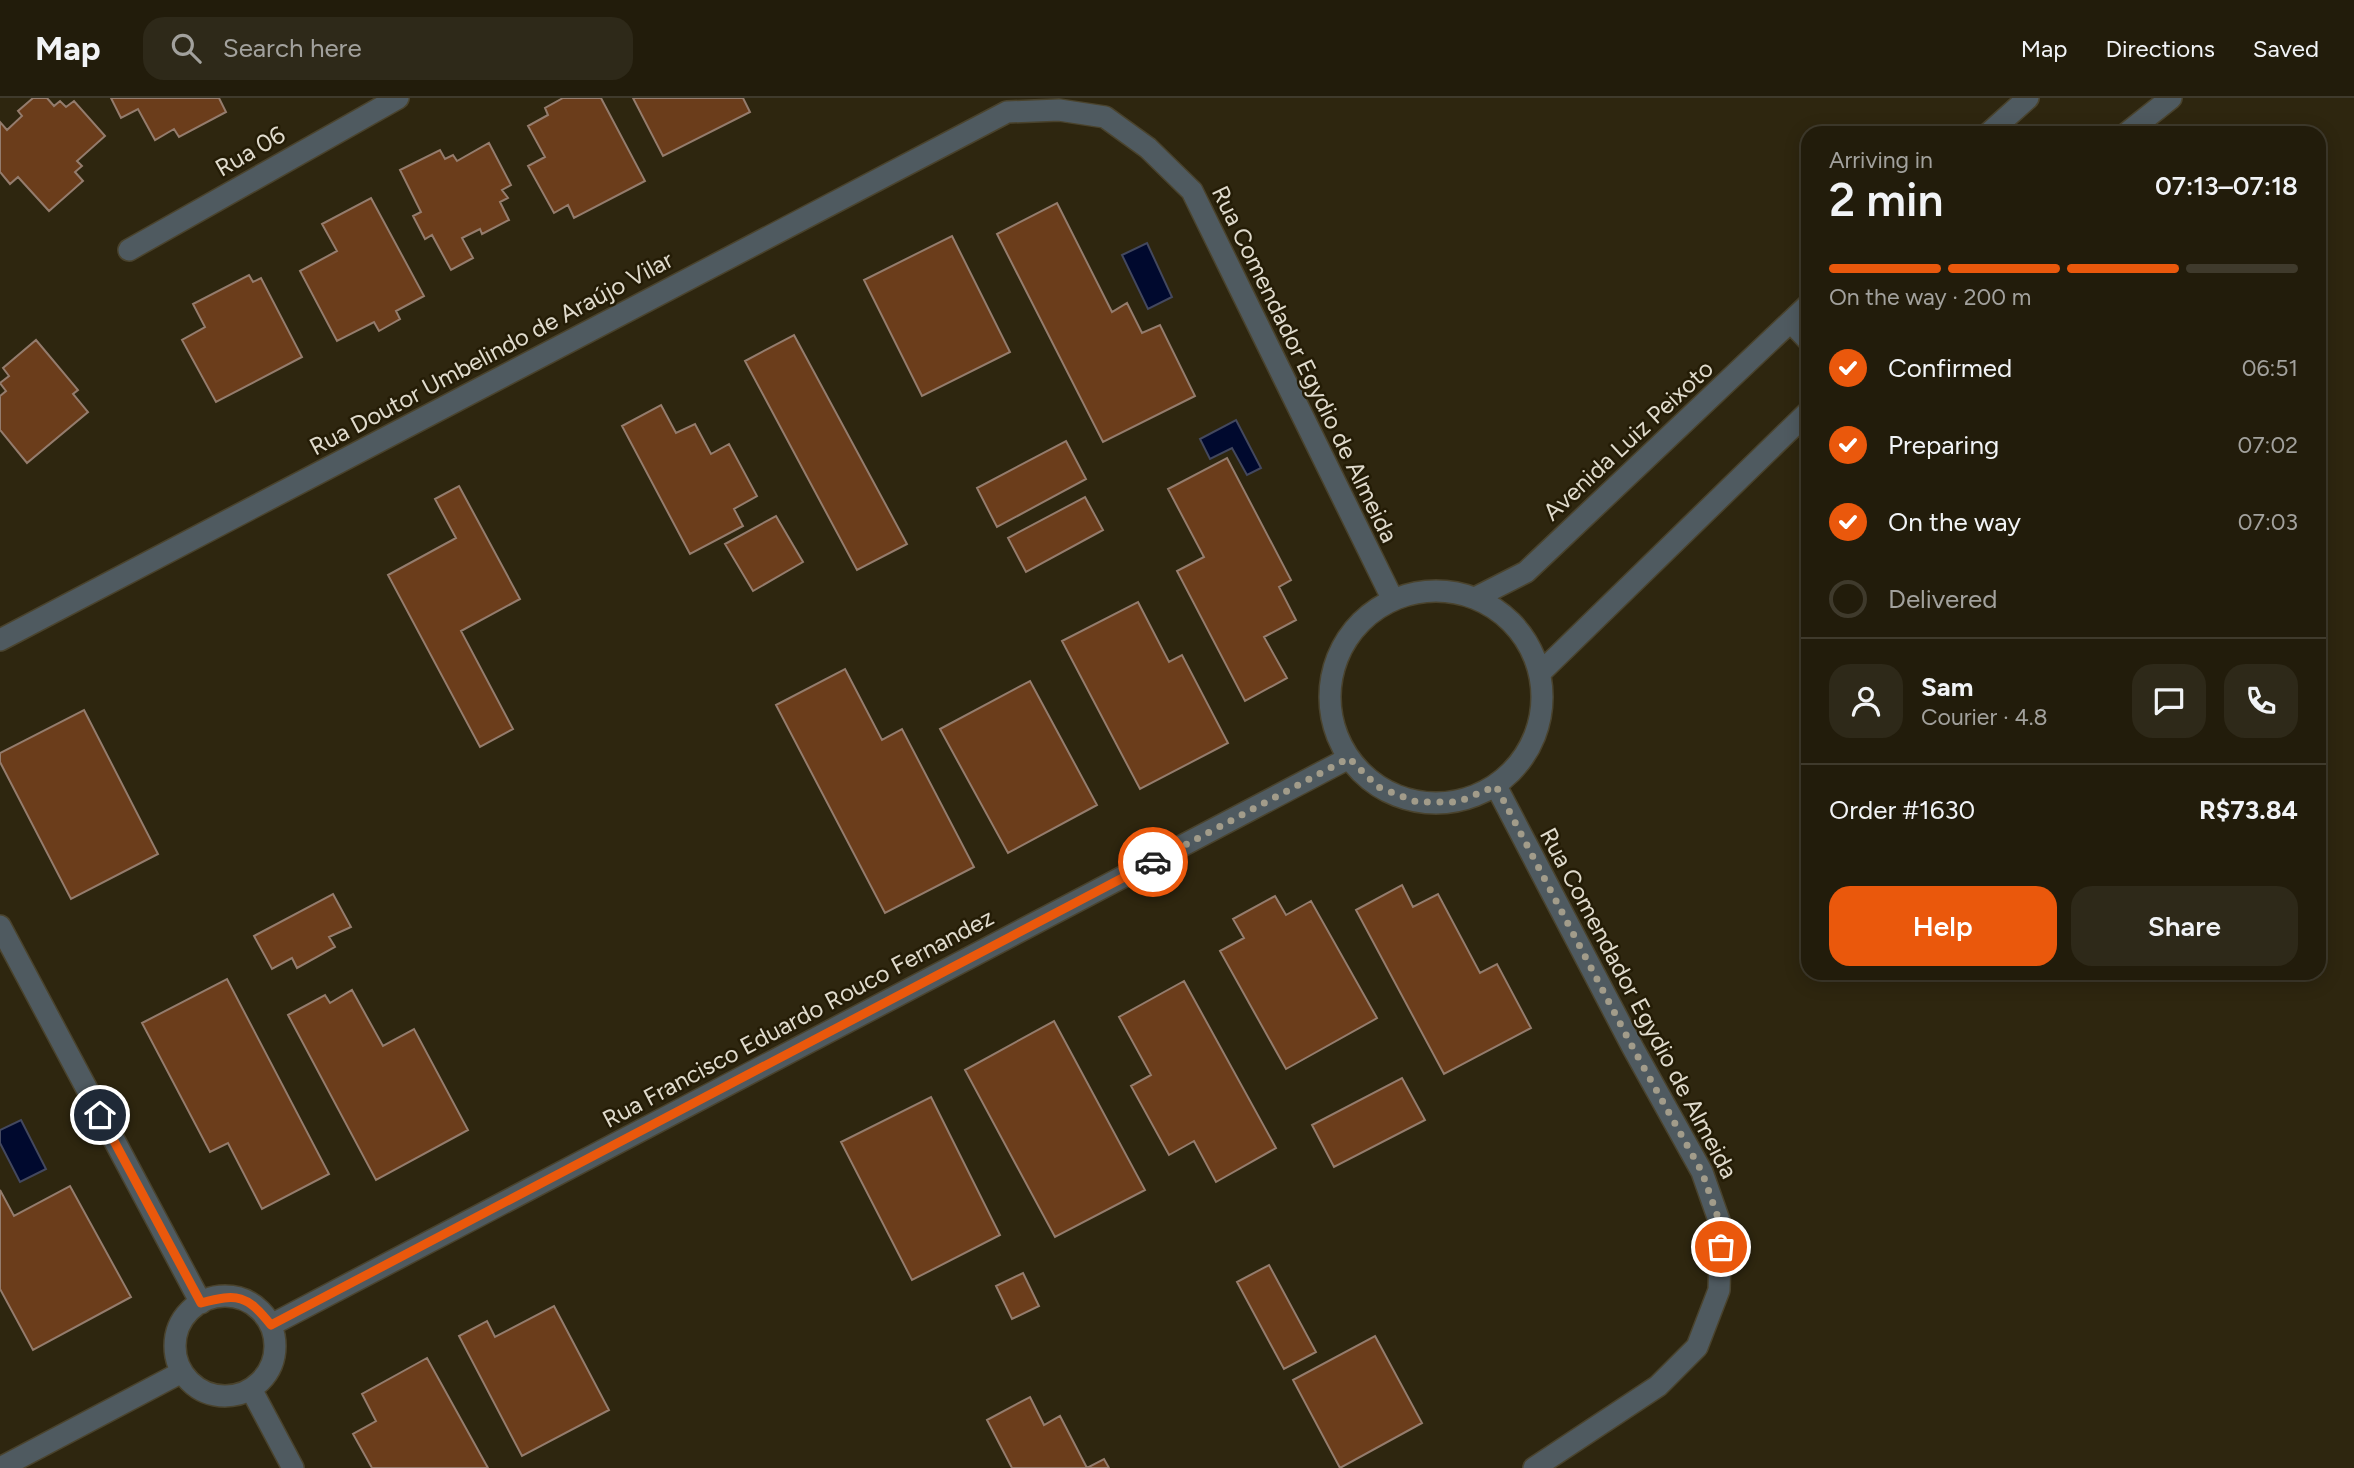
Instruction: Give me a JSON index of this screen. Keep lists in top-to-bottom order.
{
  "streets": {
    "street": [
      "Rua 06",
      "Rua Doutor Umbelindo de Araújo Vilar",
      "Rua Comendador Egydio de Almeida",
      "Avenida Luiz Peixoto",
      "Rua Francisco Eduardo Rouco Fernandez"
    ]
  },
  "crossings": [
    ["Rua Doutor Umbelindo de Araújo Vilar", "Rua Comendador Egydio de Almeida"],
    ["Rua Comendador Egydio de Almeida", "Avenida Luiz Peixoto"],
    ["Rua Comendador Egydio de Almeida", "Rua Francisco Eduardo Rouco Fernandez"],
    ["Avenida Luiz Peixoto", "Rua Francisco Eduardo Rouco Fernandez"]
  ],
  "page": {
    "header": "Map",
    "search": "Search here",
    "nav": ["Map", "Directions", "Saved"],
    "heading": ["2 min", "Arriving in", "07:13–07:18"],
    "panel": [
      "Sam",
      "Courier · 4.8",
      "Order #1630",
      "R$73.84"
    ],
    "bar": "On the way · 200 m",
    "list": [
      ["Confirmed", "06:51"],
      ["Preparing", "07:02"],
      ["On the way", "07:03"],
      "Delivered"
    ],
    "buttons": ["Help", "Share"]
  }
}
